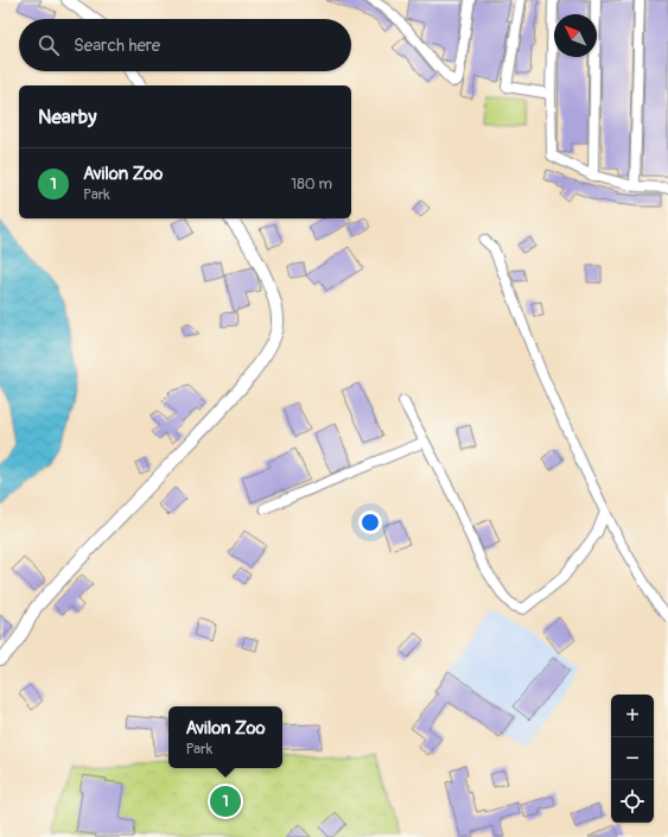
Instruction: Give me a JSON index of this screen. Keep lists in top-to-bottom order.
{
  "north": "top left",
  "page": {
    "search": "Search here",
    "heading": "Nearby",
    "list": [
      {
        "mark": "1",
        "name": "Avilon Zoo",
        "note": "Park",
        "value": "180 m"
      }
    ],
    "map_buttons": ["+", "−"],
    "popup": ["Avilon Zoo", "Park"],
    "pins": "1"
  }
}
